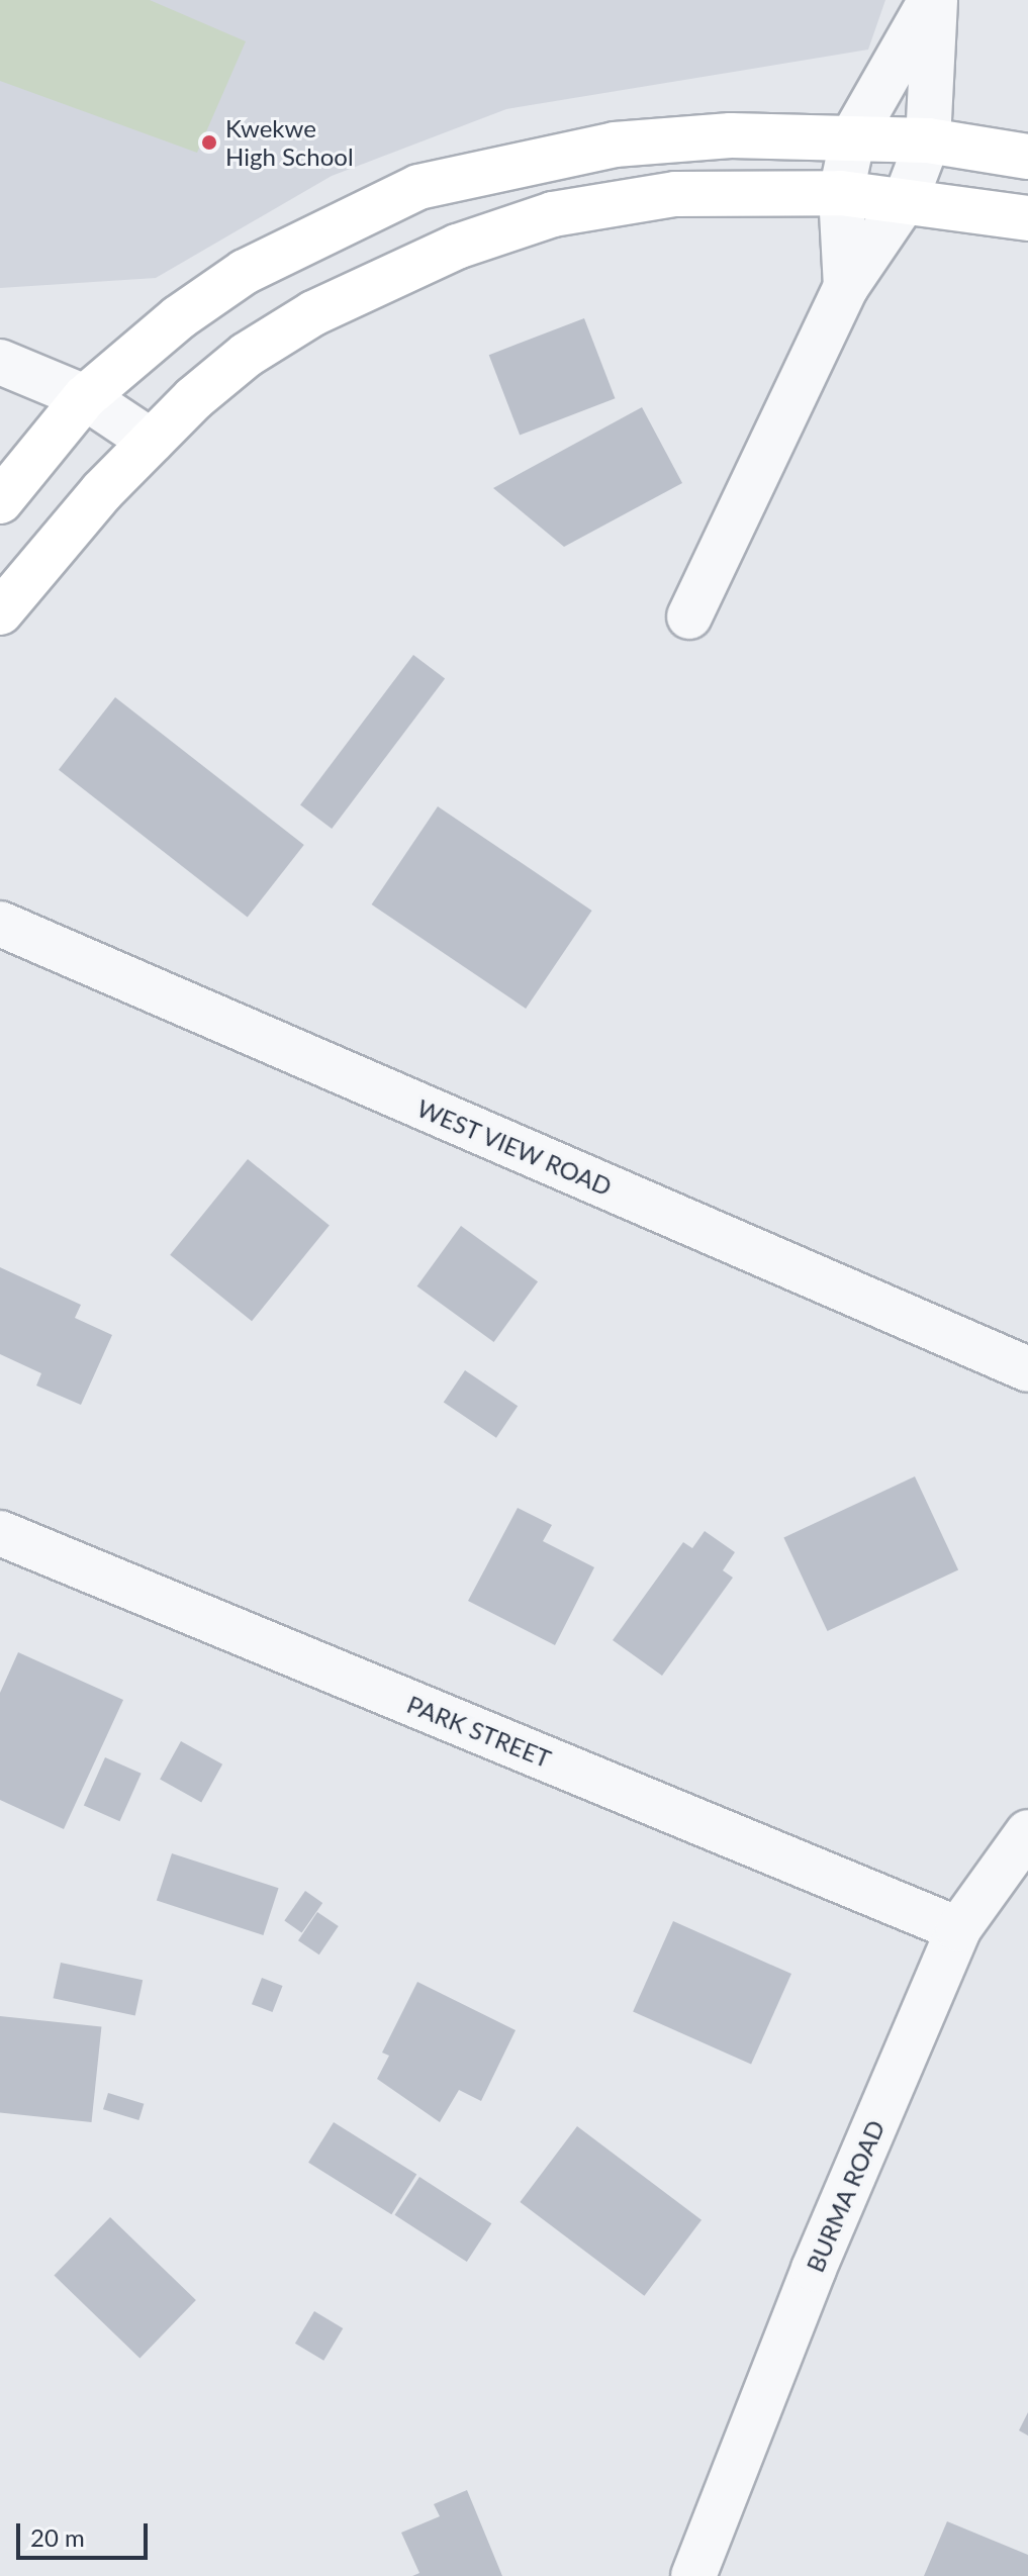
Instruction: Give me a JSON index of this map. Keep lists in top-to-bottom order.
{
  "streets": {
    "street": ["WEST VIEW ROAD", "PARK STREET", "BURMA ROAD"]
  },
  "crossings": [
    ["PARK STREET", "BURMA ROAD"]
  ],
  "places": ["Kwekwe High School"],
  "scale_bar": "20 m"
}
